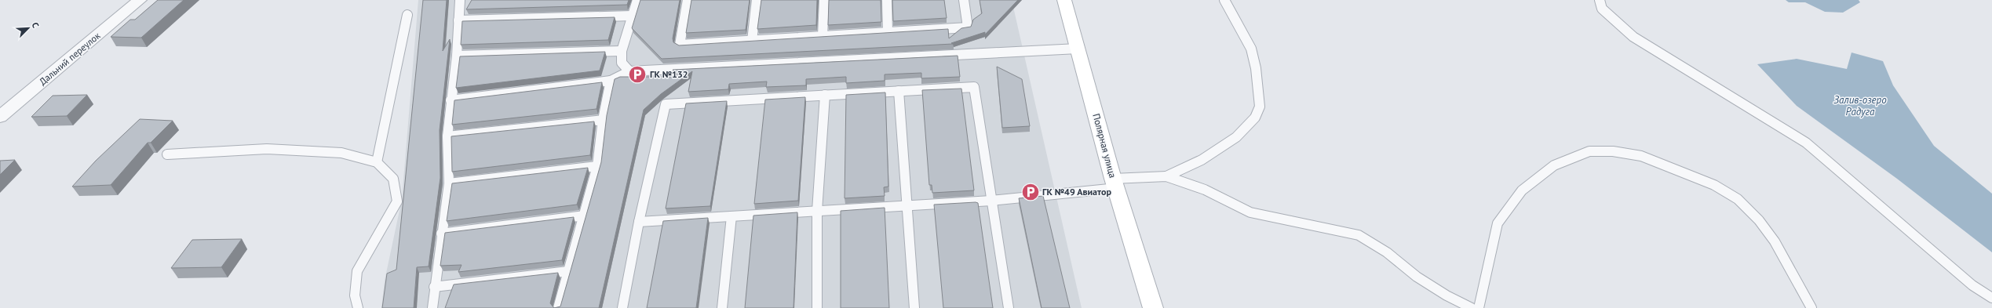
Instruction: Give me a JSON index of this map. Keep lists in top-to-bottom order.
{
  "streets": {
    "main road": ["Полярная улица"],
    "street": ["Дальний переулок"]
  },
  "water": ["Залив-озеро Радуга"],
  "places": {
    "parking": ["ГК №132", "ГК №49 Авиатор"]
  },
  "north": "top right"
}
